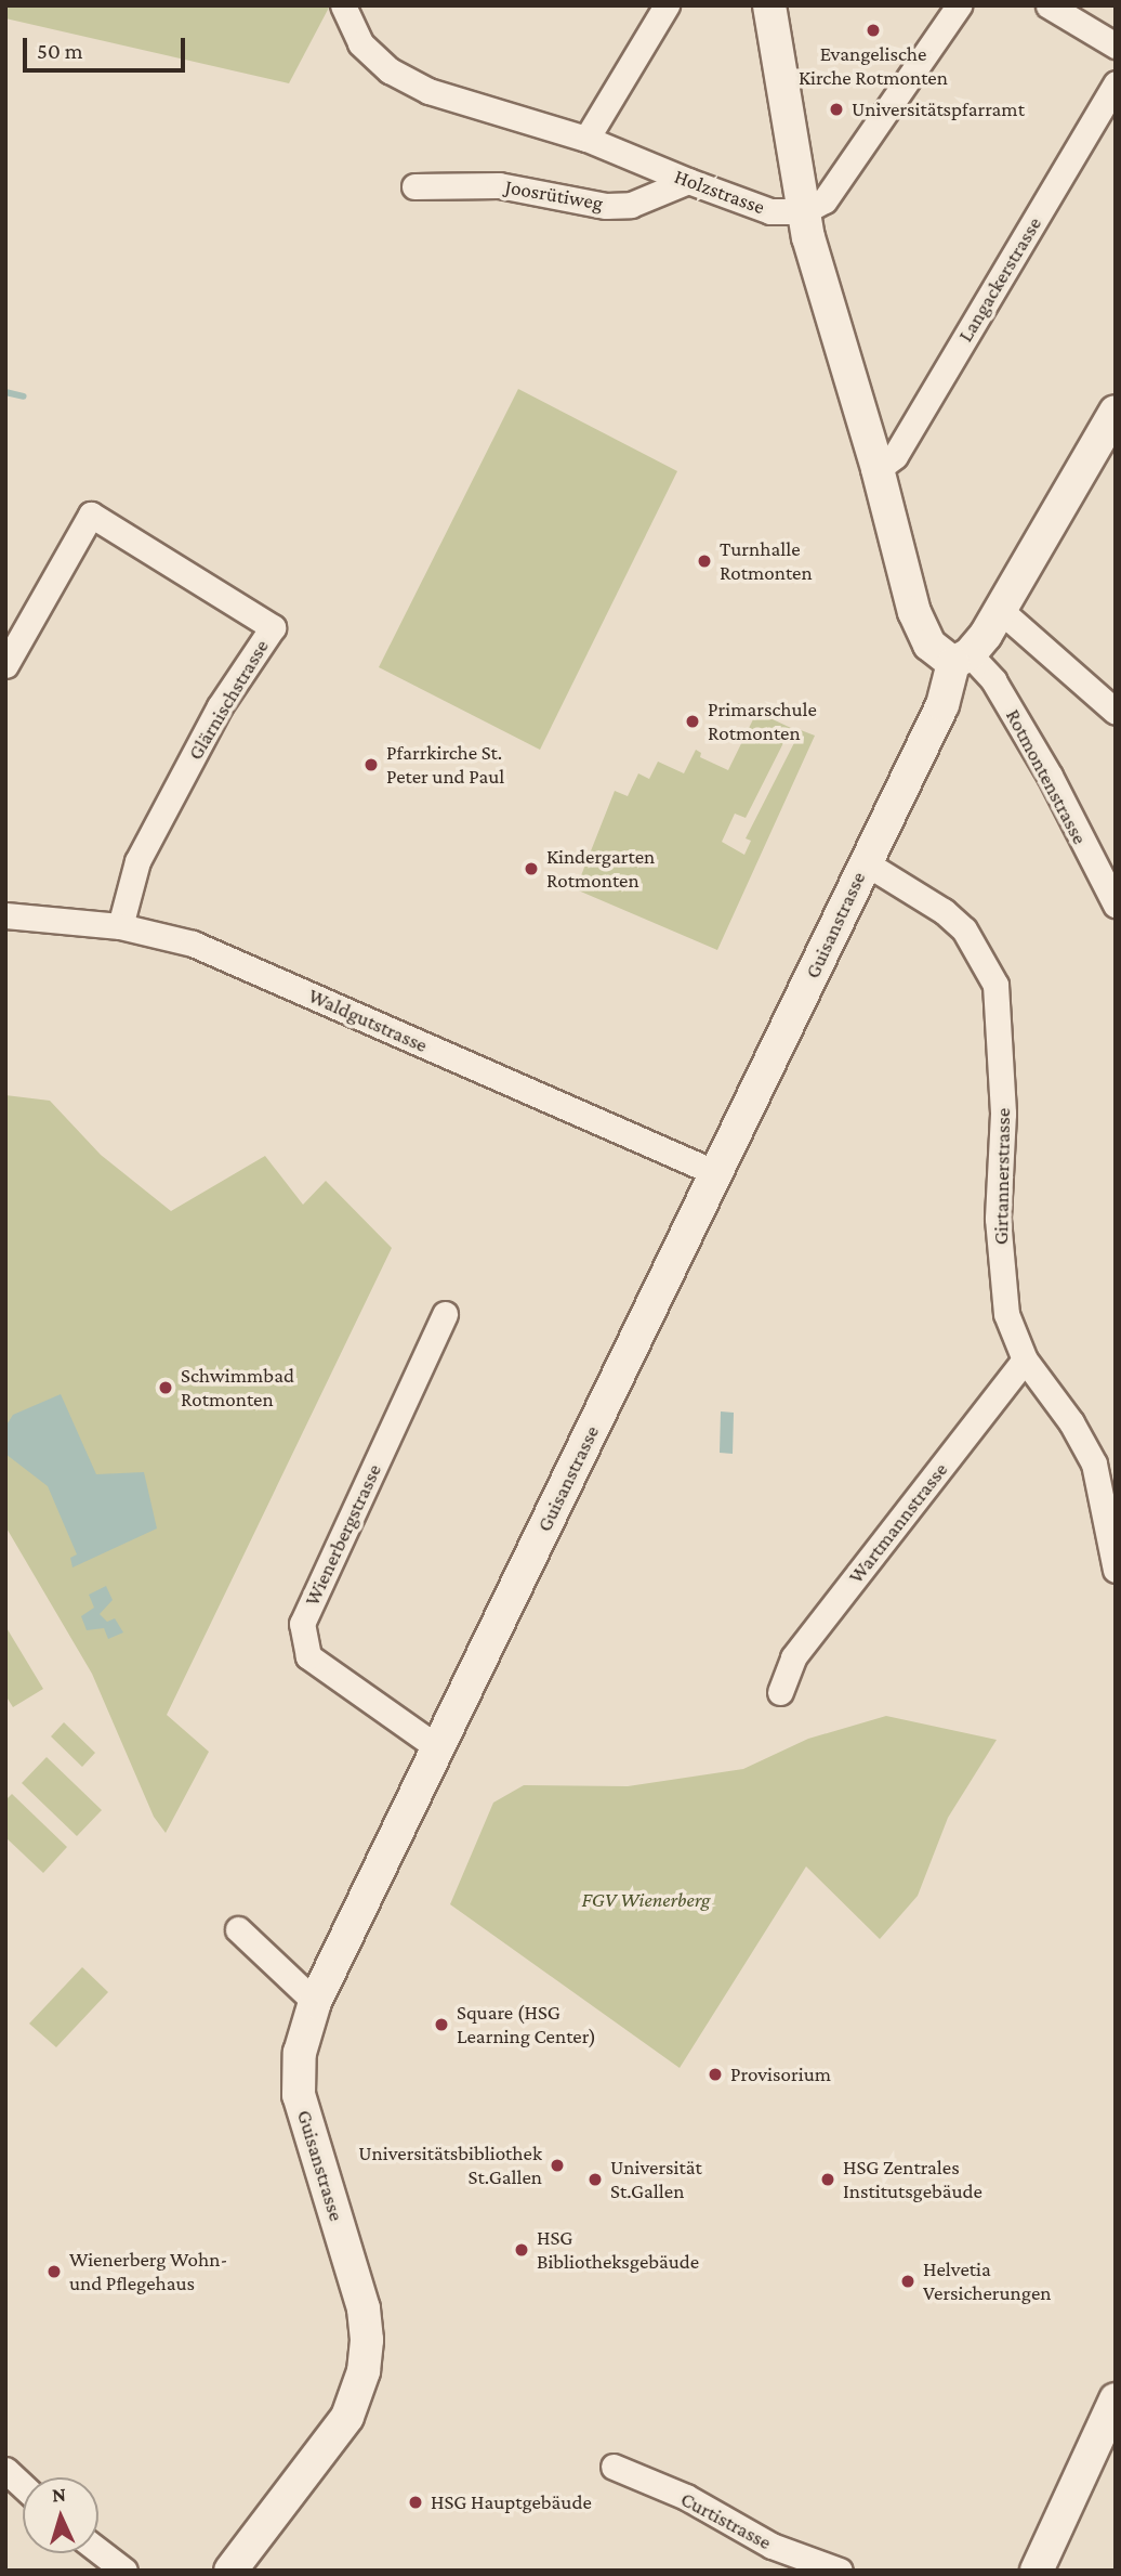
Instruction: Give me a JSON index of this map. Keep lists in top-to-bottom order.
{
  "streets": {
    "street": [
      "Holzstrasse",
      "Joosrütiweg",
      "Langackerstrasse",
      "Glärnischstrasse",
      "Rotmontenstrasse",
      "Guisanstrasse",
      "Waldgutstrasse",
      "Girtannerstrasse",
      "Wartmannstrasse",
      "Wienerbergstrasse",
      "Curtistrasse"
    ]
  },
  "crossings": [
    ["Holzstrasse", "Joosrütiweg"],
    ["Glärnischstrasse", "Waldgutstrasse"],
    ["Rotmontenstrasse", "Guisanstrasse"],
    ["Guisanstrasse", "Waldgutstrasse"],
    ["Guisanstrasse", "Girtannerstrasse"],
    ["Guisanstrasse", "Wienerbergstrasse"],
    ["Girtannerstrasse", "Wartmannstrasse"]
  ],
  "parks": ["FGV Wienerberg"],
  "places": [
    "Evangelische Kirche Rotmonten",
    "Universitätspfarramt",
    "Turnhalle Rotmonten",
    "Primarschule Rotmonten",
    "Pfarrkirche St. Peter und Paul",
    "Kindergarten Rotmonten",
    "Schwimmbad Rotmonten",
    "Square (HSG Learning Center)",
    "Provisorium",
    "Universitätsbibliothek St.Gallen",
    "Universität St.Gallen",
    "HSG Zentrales Institutsgebäude",
    "HSG Bibliotheksgebäude",
    "Wienerberg Wohn- und Pflegehaus",
    "Helvetia Versicherungen",
    "HSG Hauptgebäude"
  ],
  "scale_bar": "50 m",
  "north": "top"
}
